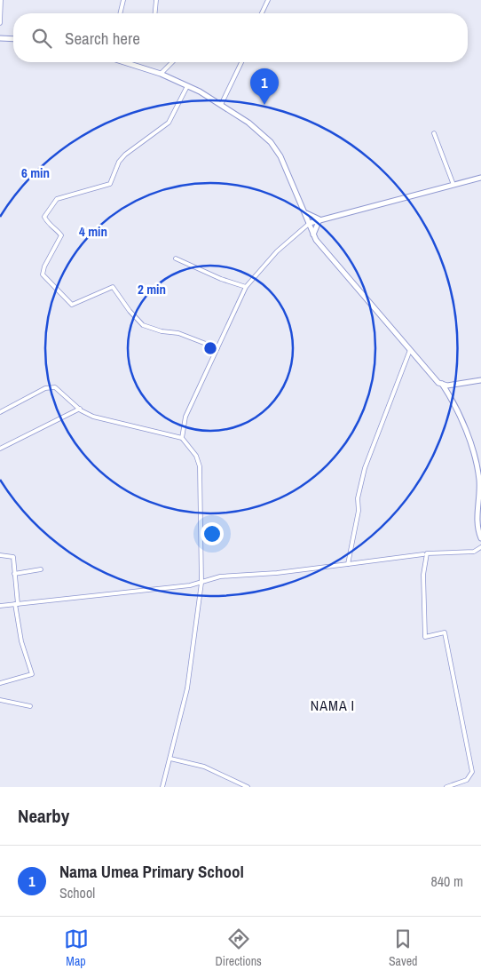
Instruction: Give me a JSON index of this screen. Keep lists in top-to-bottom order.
{
  "districts": ["NAMA I"],
  "page": {
    "search": "Search here",
    "pins": "1",
    "heading": "Nearby",
    "list": [
      {
        "mark": "1",
        "name": "Nama Umea Primary School",
        "note": "School",
        "value": "840 m"
      }
    ],
    "nav": ["Map", "Directions", "Saved"]
  },
  "rings": ["6 min", "4 min", "2 min"]
}
